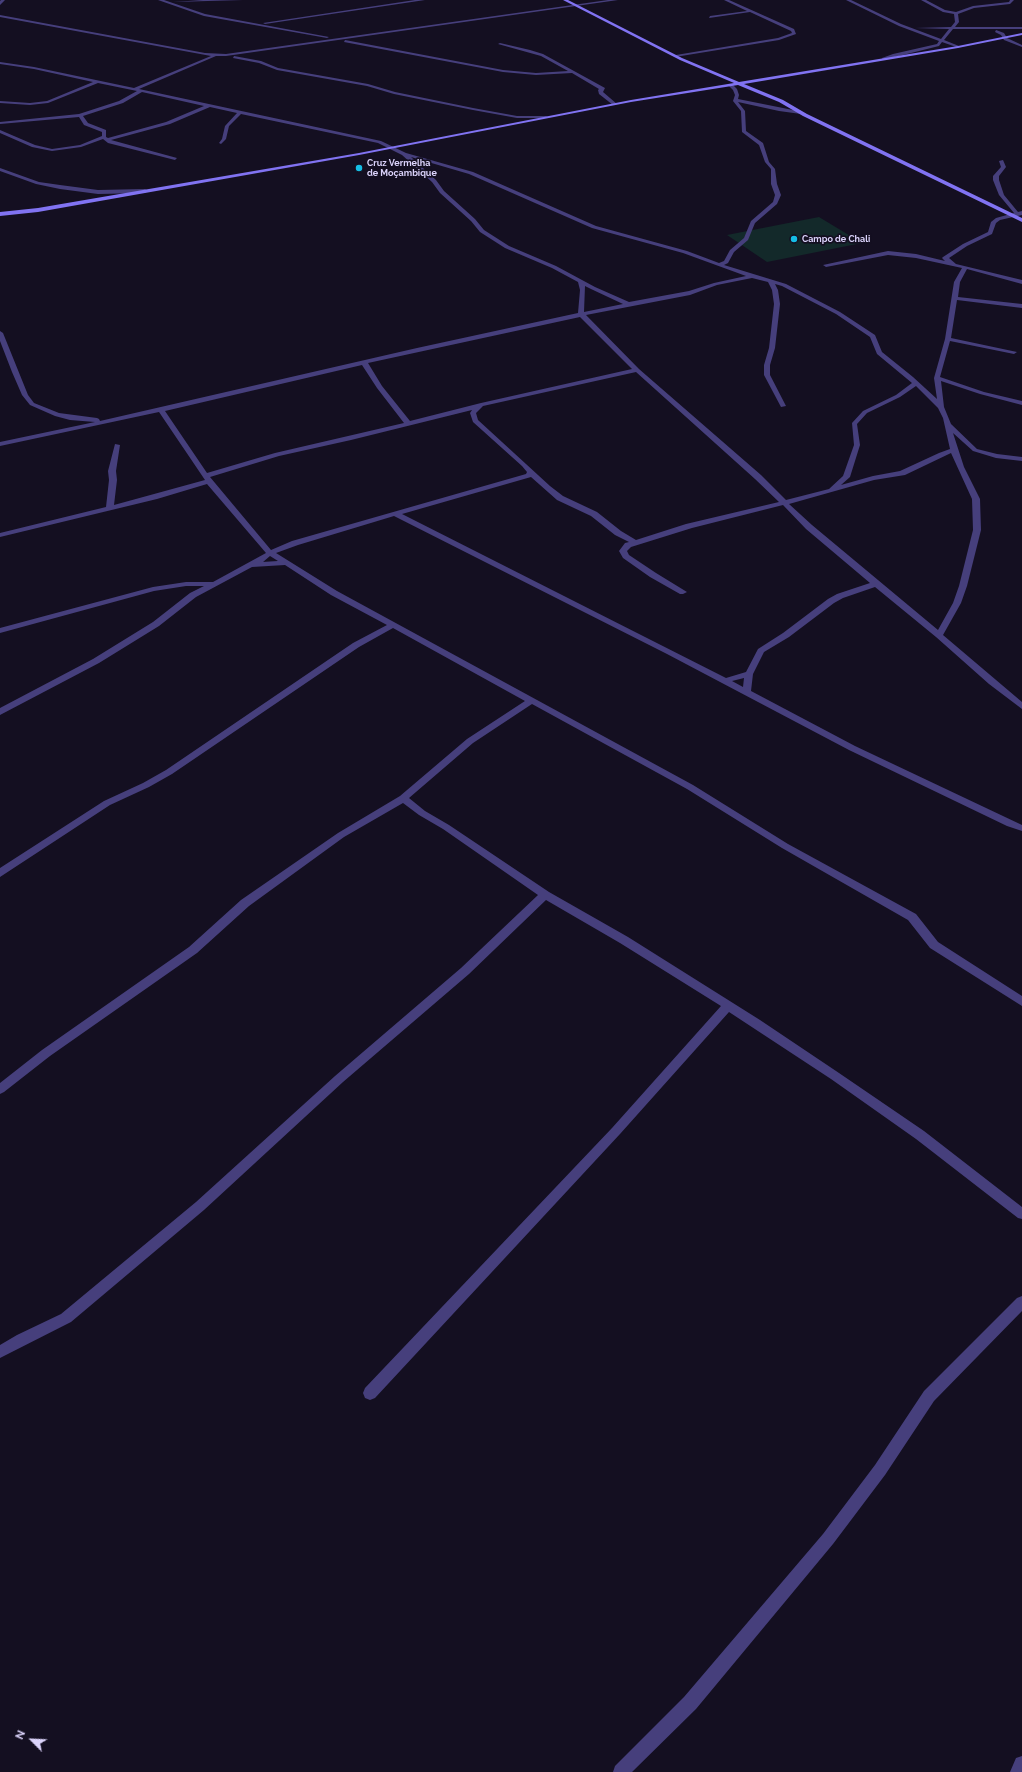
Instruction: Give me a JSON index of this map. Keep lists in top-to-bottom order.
{
  "places": ["Cruz Vermelha de Moçambique", "Campo de Chali"],
  "north": "top left"
}
